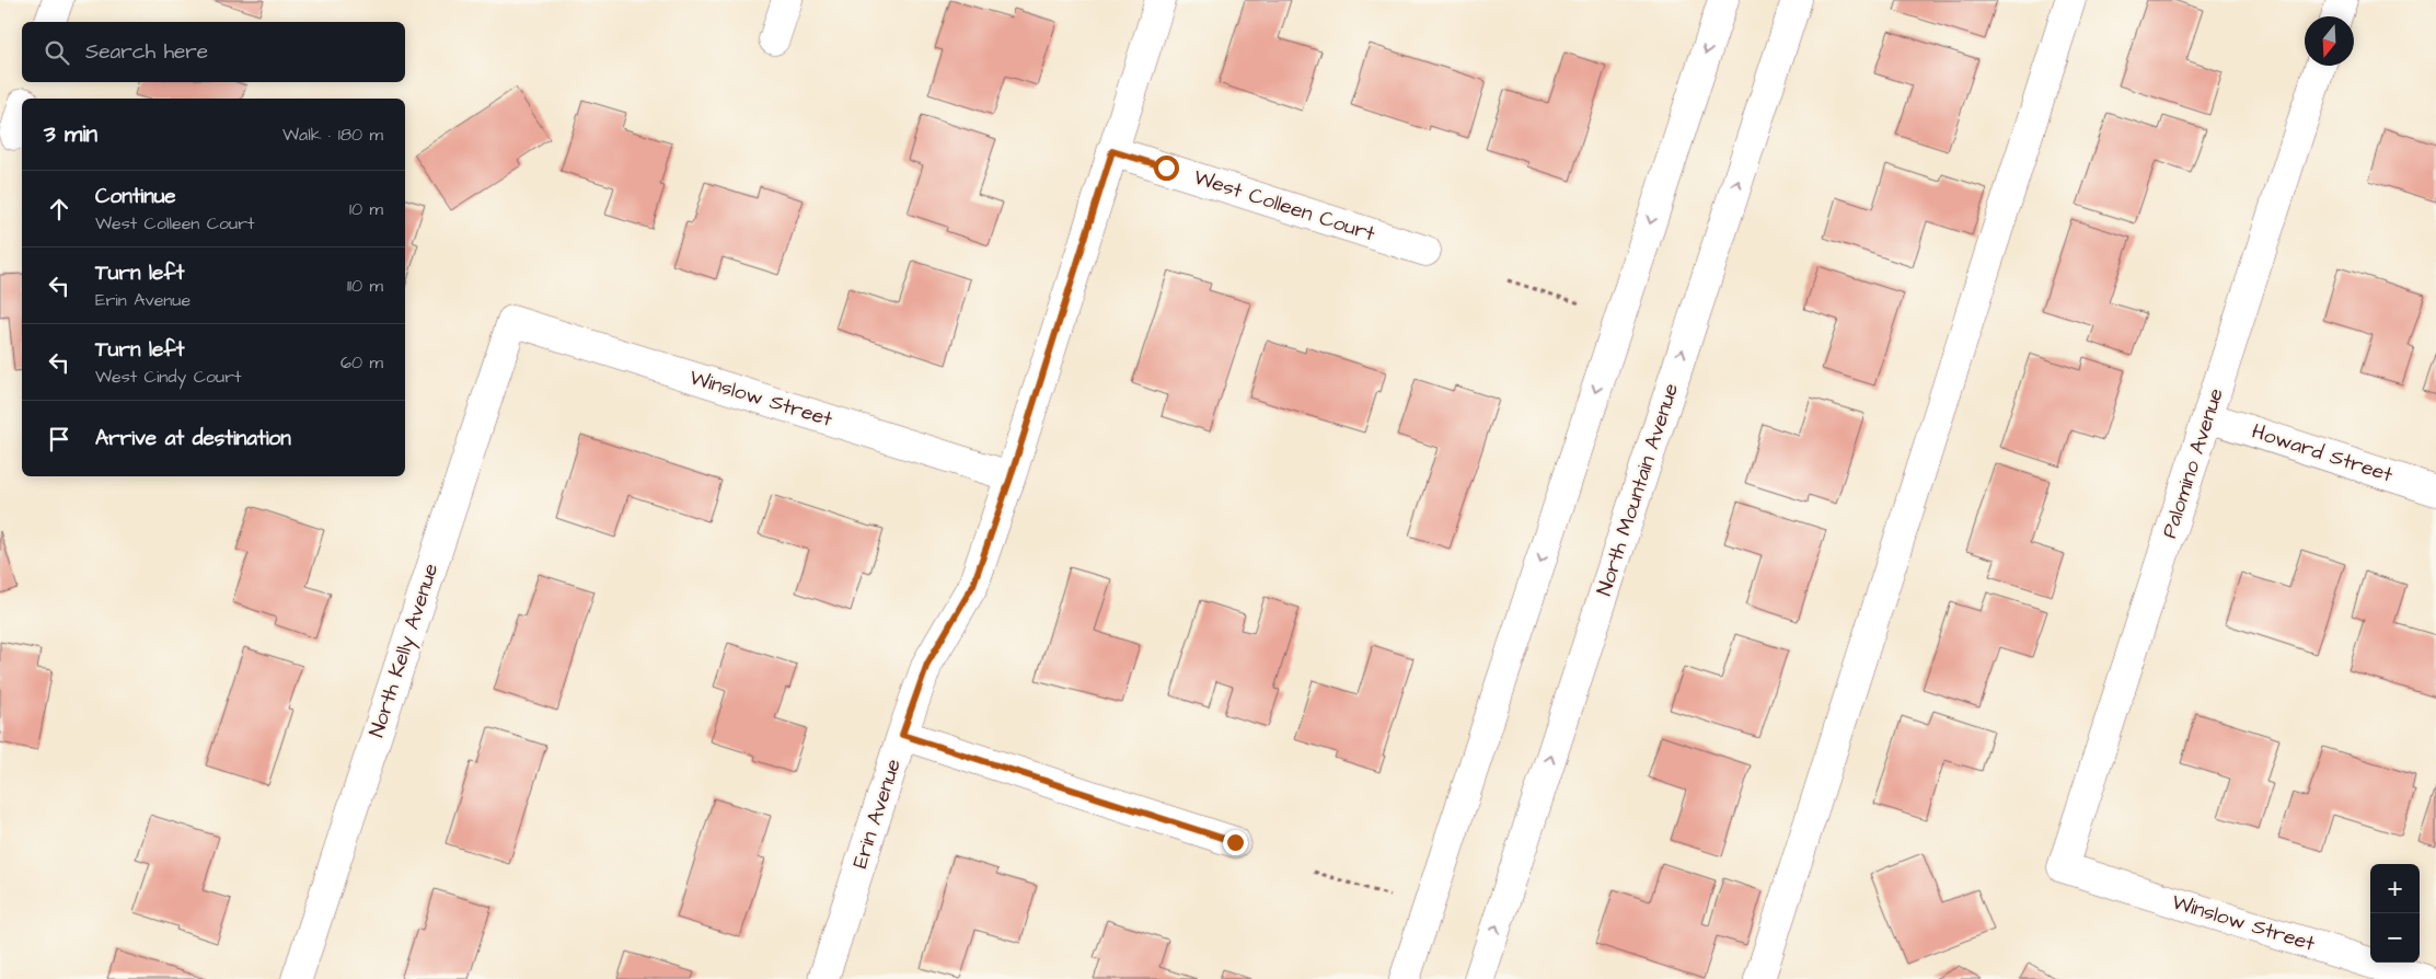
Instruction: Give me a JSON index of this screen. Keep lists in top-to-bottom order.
{
  "streets": {
    "street": [
      "West Colleen Court",
      "Winslow Street",
      "Howard Street",
      "Palomino Avenue",
      "North Mountain Avenue",
      "North Kelly Avenue",
      "Erin Avenue"
    ]
  },
  "crossings": [
    ["West Colleen Court", "Erin Avenue"],
    ["Winslow Street", "Palomino Avenue"],
    ["Winslow Street", "North Kelly Avenue"],
    ["Winslow Street", "Erin Avenue"],
    ["Howard Street", "Palomino Avenue"]
  ],
  "north": "bottom",
  "page": {
    "search": "Search here",
    "heading": ["3 min", "Walk · 180 m"],
    "list": [
      ["Continue", "West Colleen Court", "10 m"],
      ["Turn left", "Erin Avenue", "110 m"],
      ["Turn left", "West Cindy Court", "60 m"],
      "Arrive at destination"
    ],
    "map_buttons": ["+", "−"]
  }
}
